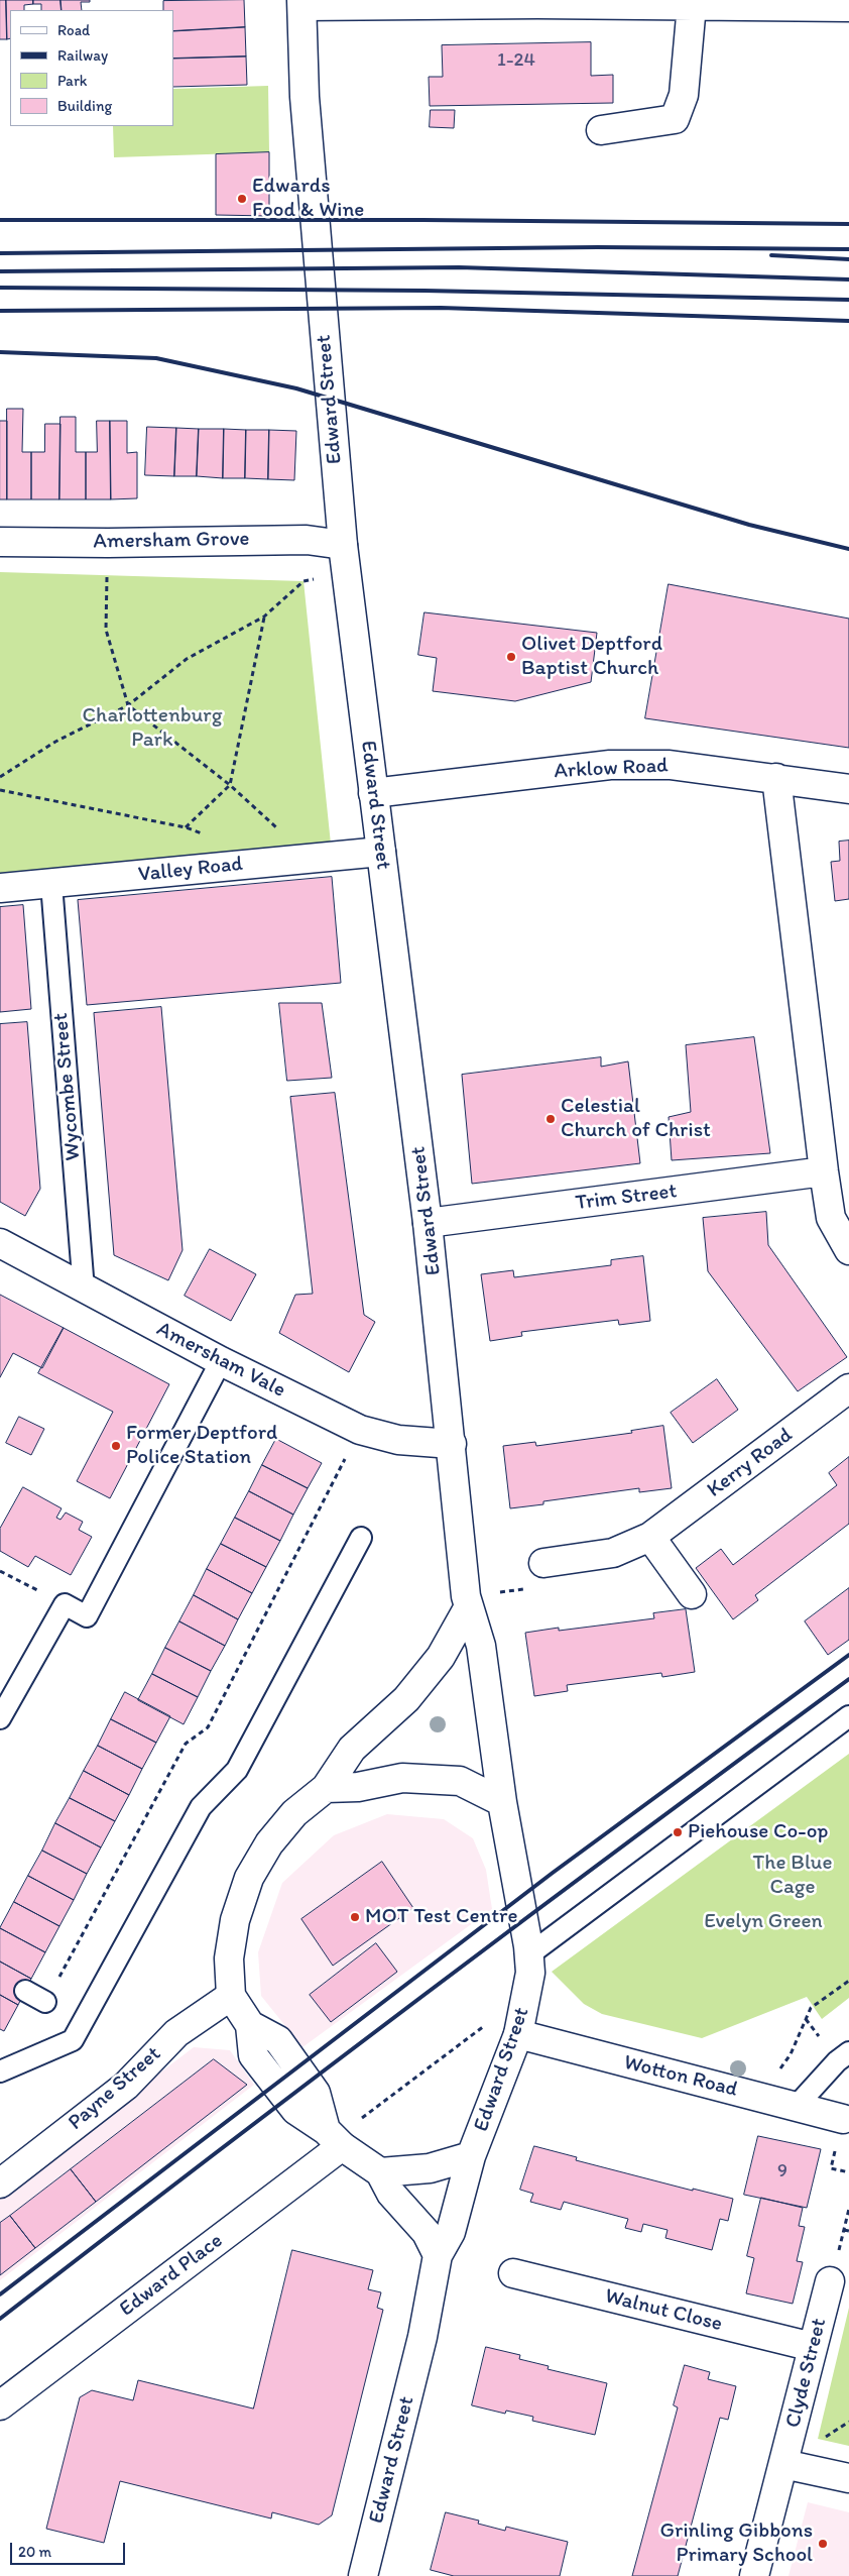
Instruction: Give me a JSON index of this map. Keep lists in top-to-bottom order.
{
  "streets": {
    "street": [
      "Edward Street",
      "Amersham Grove",
      "Arklow Road",
      "Valley Road",
      "Trim Street",
      "Amersham Vale",
      "Kerry Road",
      "Wotton Road",
      "Payne Street",
      "Edward Place",
      "Walnut Close",
      "Clyde Street"
    ],
    "lane": ["Wycombe Street"]
  },
  "crossings": [
    ["Edward Street", "Amersham Grove"],
    ["Edward Street", "Arklow Road"],
    ["Edward Street", "Valley Road"],
    ["Edward Street", "Trim Street"],
    ["Edward Street", "Amersham Vale"],
    ["Edward Street", "Wotton Road"],
    ["Valley Road", "Wycombe Street"],
    ["Wycombe Street", "Amersham Vale"],
    ["Walnut Close", "Clyde Street"]
  ],
  "parks": ["Charlottenburg Park", "The Blue Cage", "Evelyn Green"],
  "places": [
    "Edwards Food & Wine",
    "Olivet Deptford Baptist Church",
    "Celestial Church of Christ",
    "Former Deptford Police Station",
    "Piehouse Co-op",
    "MOT Test Centre",
    "Grinling Gibbons Primary School"
  ],
  "house_numbers": ["1-24", "9"],
  "legend": [
    "Road",
    "Railway",
    "Park",
    "Building"
  ],
  "scale_bar": "20 m"
}
